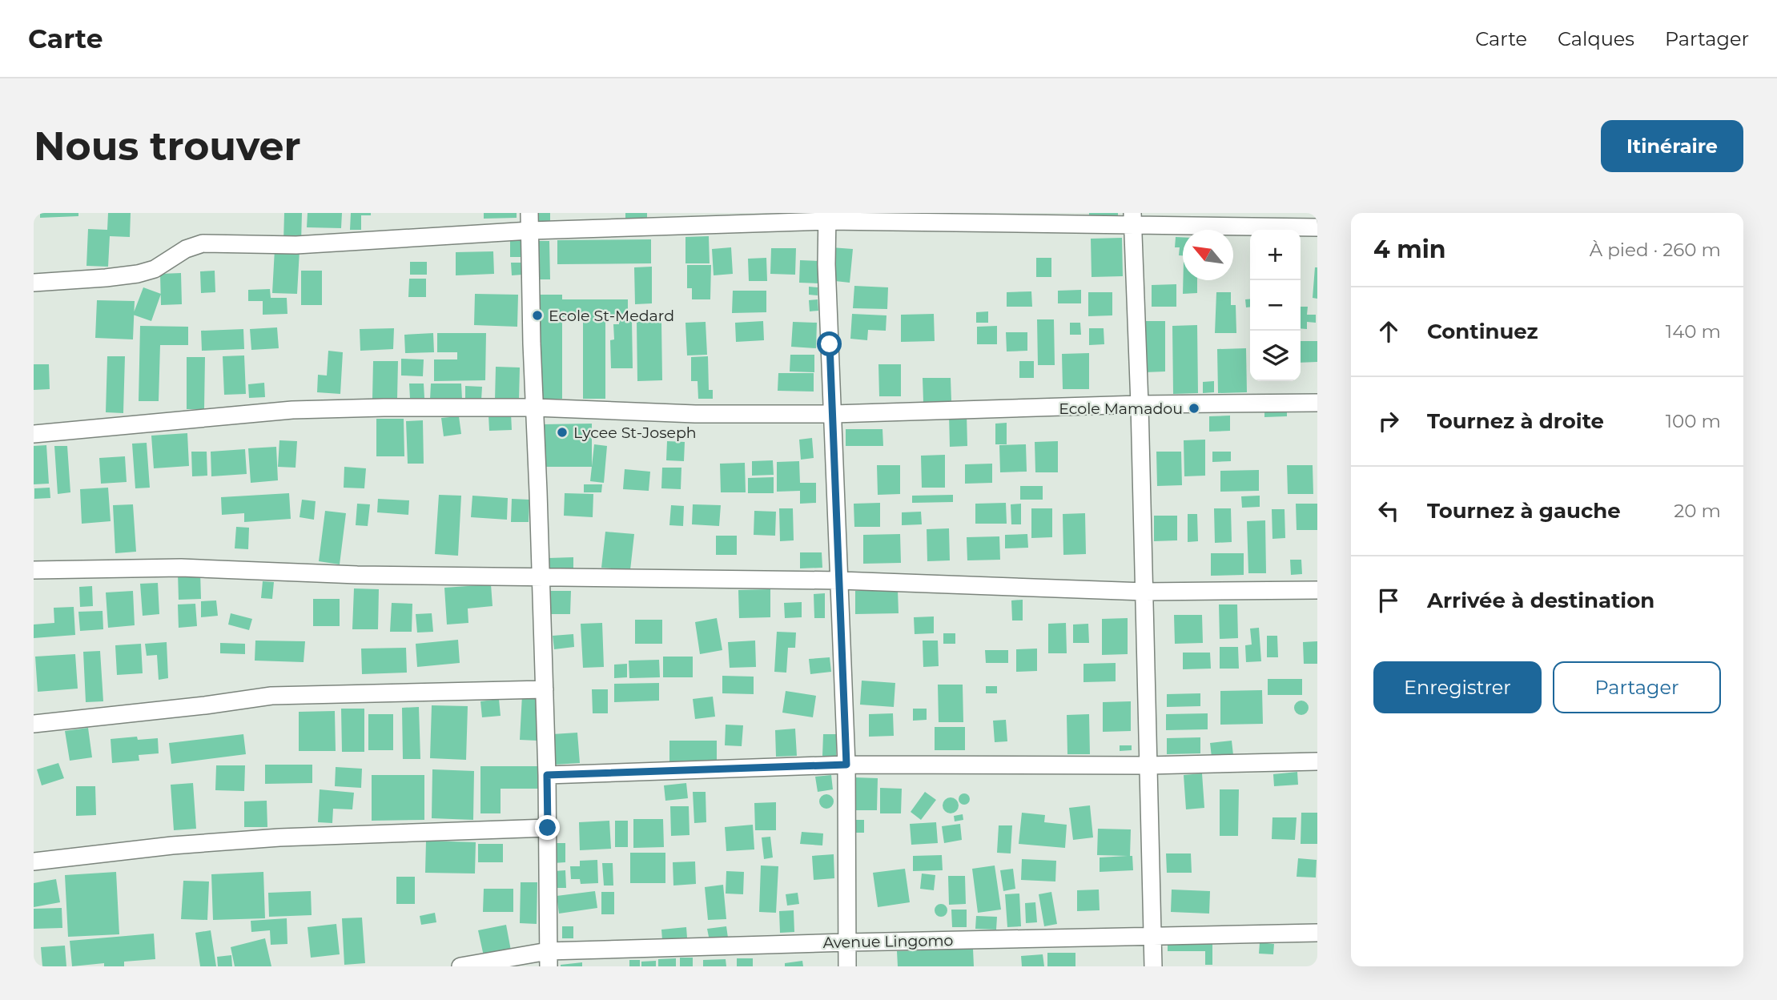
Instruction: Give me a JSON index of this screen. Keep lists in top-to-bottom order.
{
  "streets": {
    "street": ["Avenue Lingomo"]
  },
  "places": ["Ecole St-Medard", "Ecole Mamadou", "Lycee St-Joseph"],
  "north": "top left",
  "page": {
    "header": "Carte",
    "nav": ["Carte", "Calques", "Partager"],
    "buttons": [
      "Itinéraire",
      ["Enregistrer", "Partager"]
    ],
    "title": "Nous trouver",
    "heading": ["4 min", "À pied · 260 m"],
    "map_buttons": ["+", "−"],
    "list": [
      ["Continuez", "140 m"],
      ["Tournez à droite", "100 m"],
      ["Tournez à gauche", "20 m"],
      "Arrivée à destination"
    ]
  }
}
